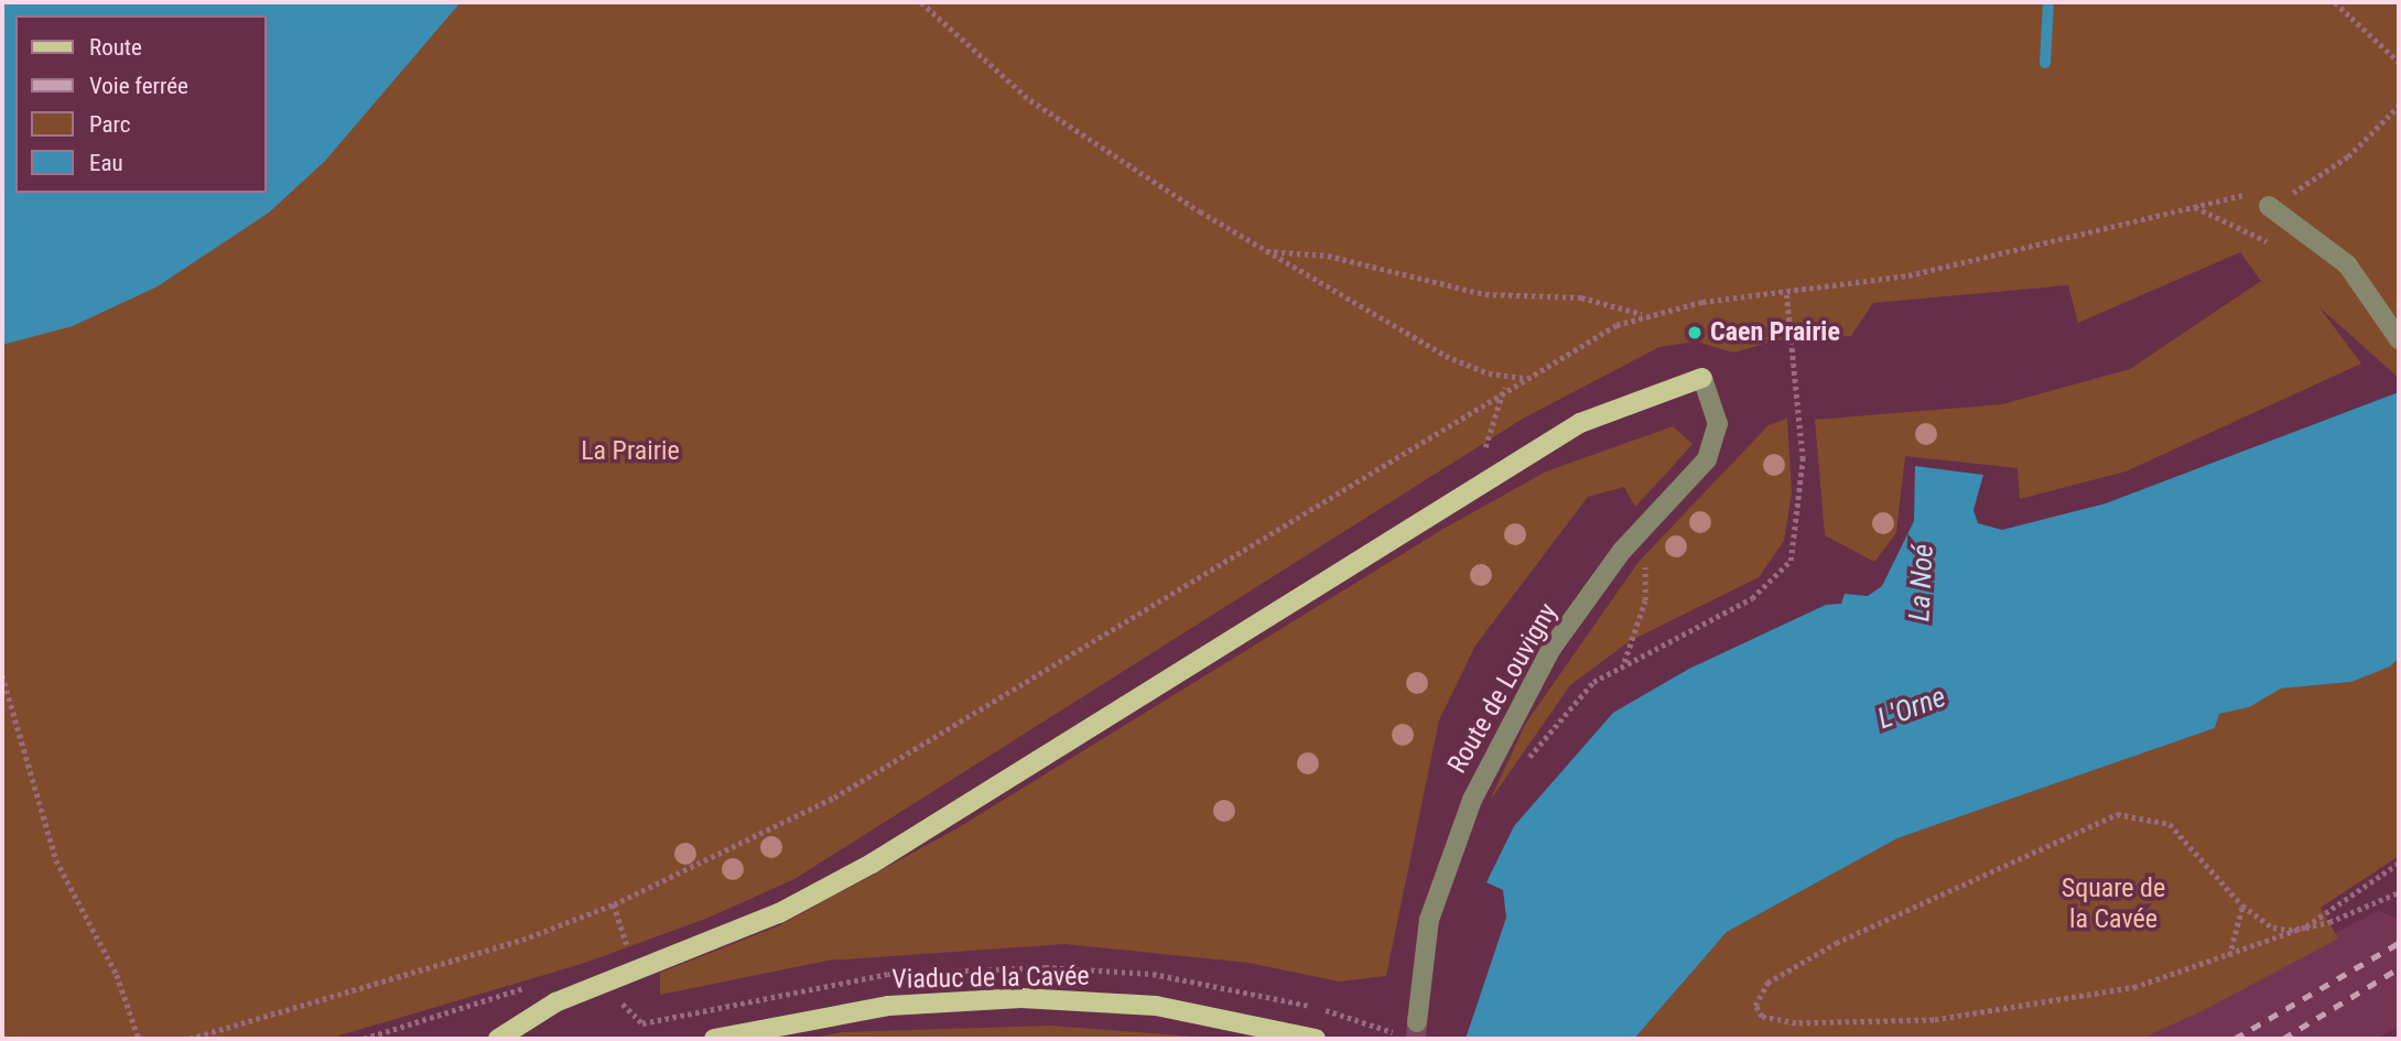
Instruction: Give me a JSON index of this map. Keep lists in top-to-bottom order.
{
  "streets": {
    "main road": ["Viaduc de la Cavée"],
    "street": ["Route de Louvigny"]
  },
  "water": ["La Noé", "L'Orne"],
  "parks": ["La Prairie", "Square de la Cavée"],
  "places": ["Caen Prairie"],
  "legend": [
    "Route",
    "Voie ferrée",
    "Parc",
    "Eau"
  ]
}
